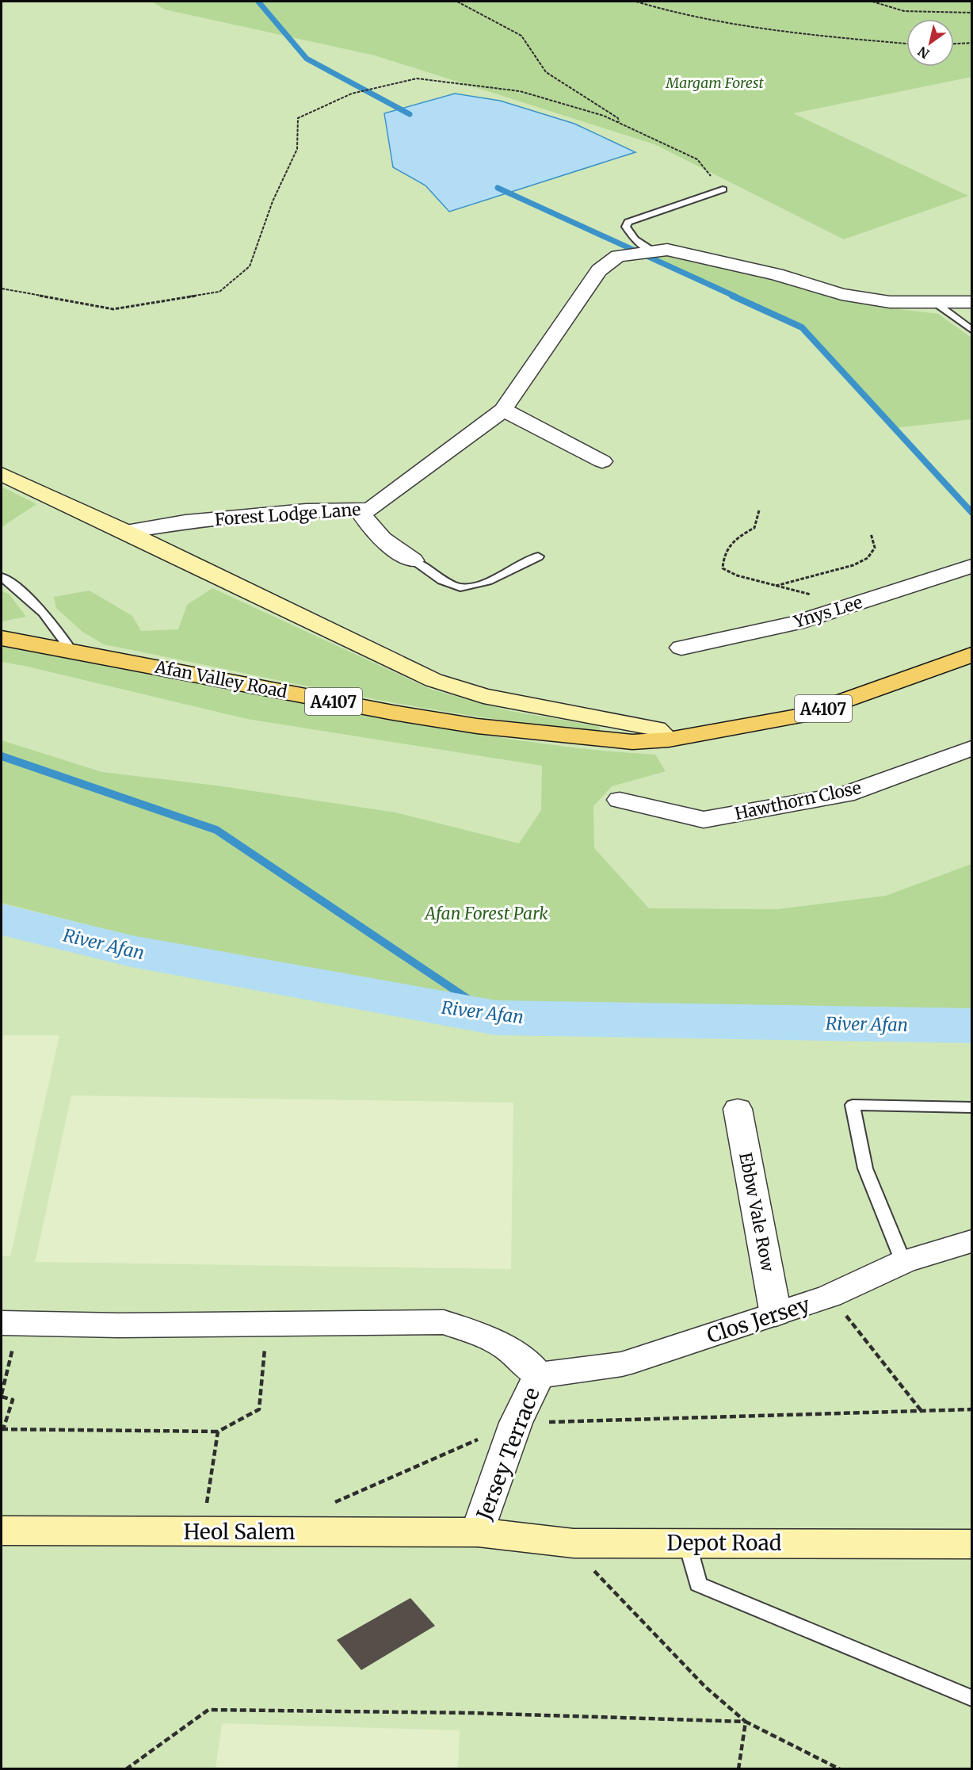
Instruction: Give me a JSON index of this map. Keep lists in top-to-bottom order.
{
  "streets": {
    "main road": [
      "Afan Valley Road",
      "A4107",
      "Heol Salem",
      "Depot Road"
    ],
    "street": [
      "Forest Lodge Lane",
      "Ynys Lee",
      "Hawthorn Close",
      "Ebbw Vale Row",
      "Clos Jersey",
      "Jersey Terrace"
    ]
  },
  "crossings": [
    ["Afan Valley Road", "A4107"],
    ["Ebbw Vale Row", "Clos Jersey"],
    ["Clos Jersey", "Jersey Terrace"],
    ["Jersey Terrace", "Heol Salem"],
    ["Jersey Terrace", "Depot Road"],
    ["Heol Salem", "Depot Road"]
  ],
  "water": ["River Afan"],
  "parks": ["Margam Forest", "Afan Forest Park"],
  "north": "bottom left"
}
